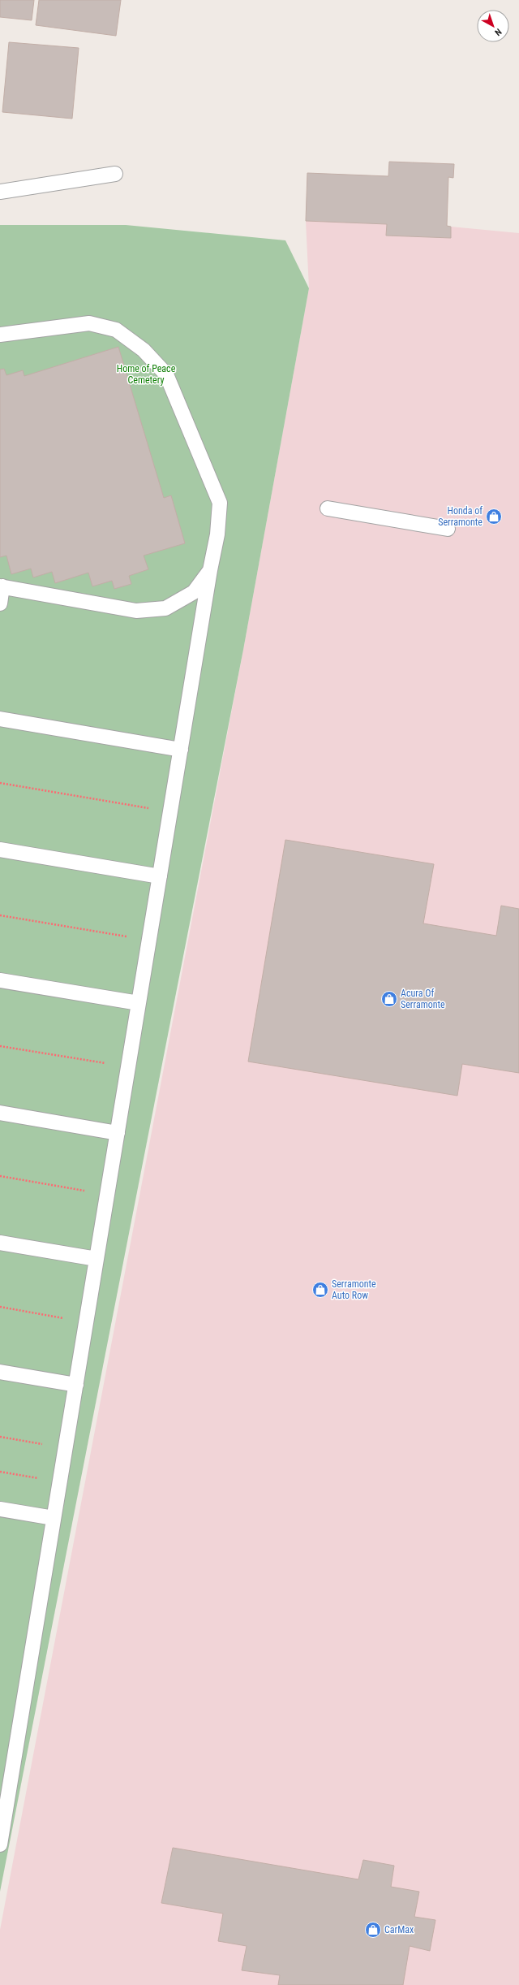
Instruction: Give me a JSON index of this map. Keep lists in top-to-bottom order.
{
  "parks": ["Home of Peace Cemetery"],
  "places": {
    "shop": [
      "Honda of Serramonte",
      "Acura Of Serramonte",
      "Serramonte Auto Row",
      "CarMax"
    ]
  },
  "north": "bottom right"
}
